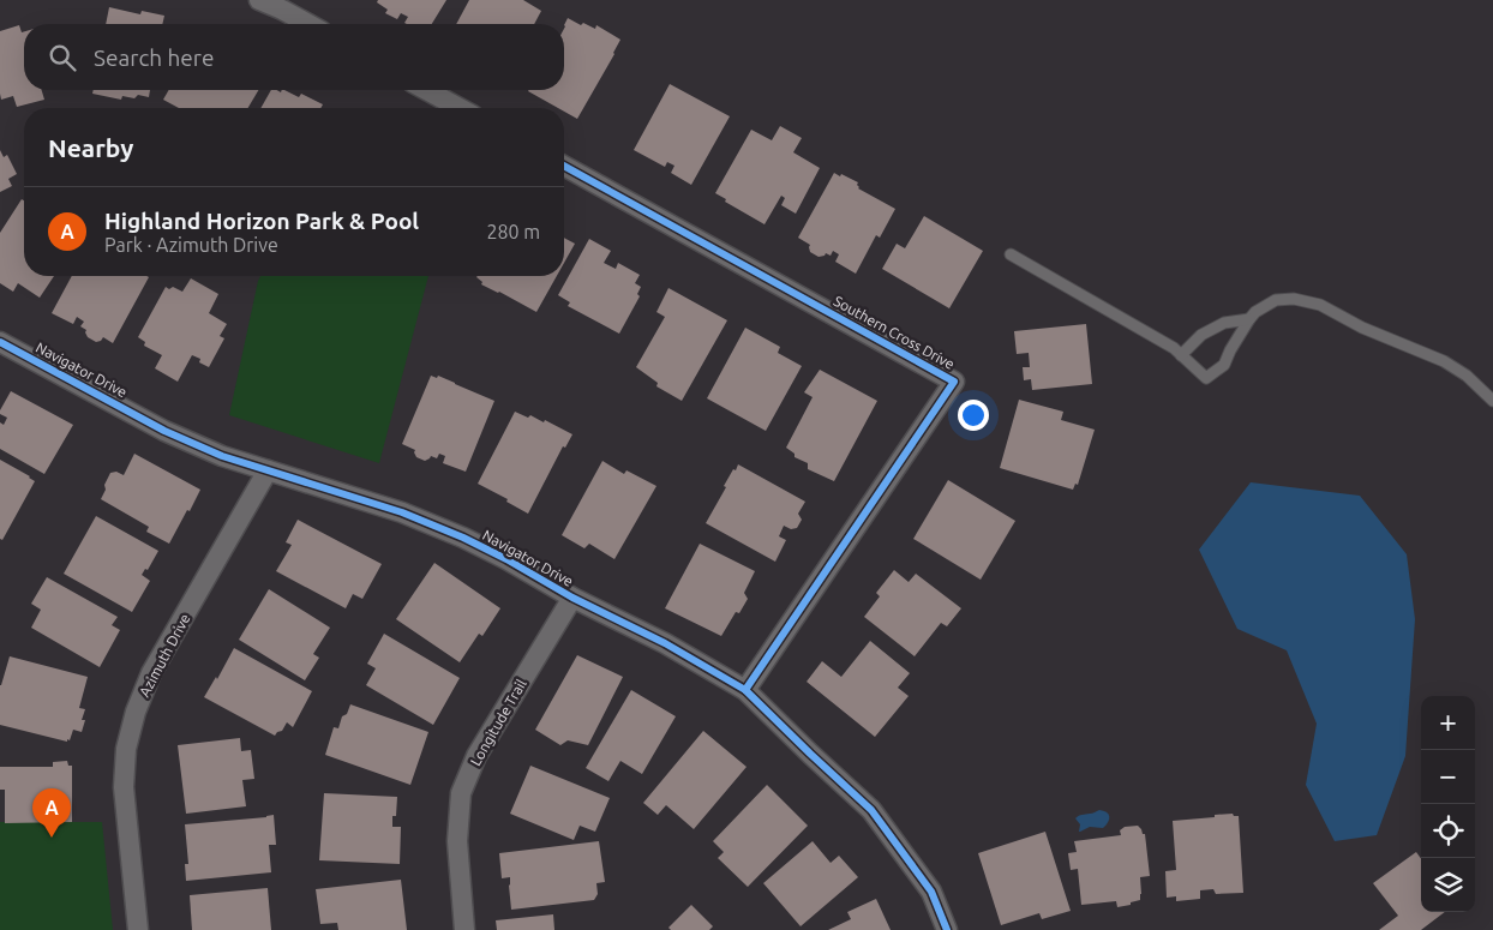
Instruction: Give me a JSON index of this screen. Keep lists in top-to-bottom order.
{
  "streets": {
    "street": [
      "Southern Cross Drive",
      "Navigator Drive",
      "Azimuth Drive",
      "Longitude Trail"
    ]
  },
  "crossings": [
    ["Southern Cross Drive", "Navigator Drive"],
    ["Navigator Drive", "Azimuth Drive"],
    ["Navigator Drive", "Longitude Trail"]
  ],
  "page": {
    "search": "Search here",
    "heading": "Nearby",
    "list": [
      {
        "mark": "A",
        "name": "Highland Horizon Park & Pool",
        "note": "Park · Azimuth Drive",
        "value": "280 m"
      }
    ],
    "map_buttons": ["+", "−"],
    "pins": "A"
  }
}
